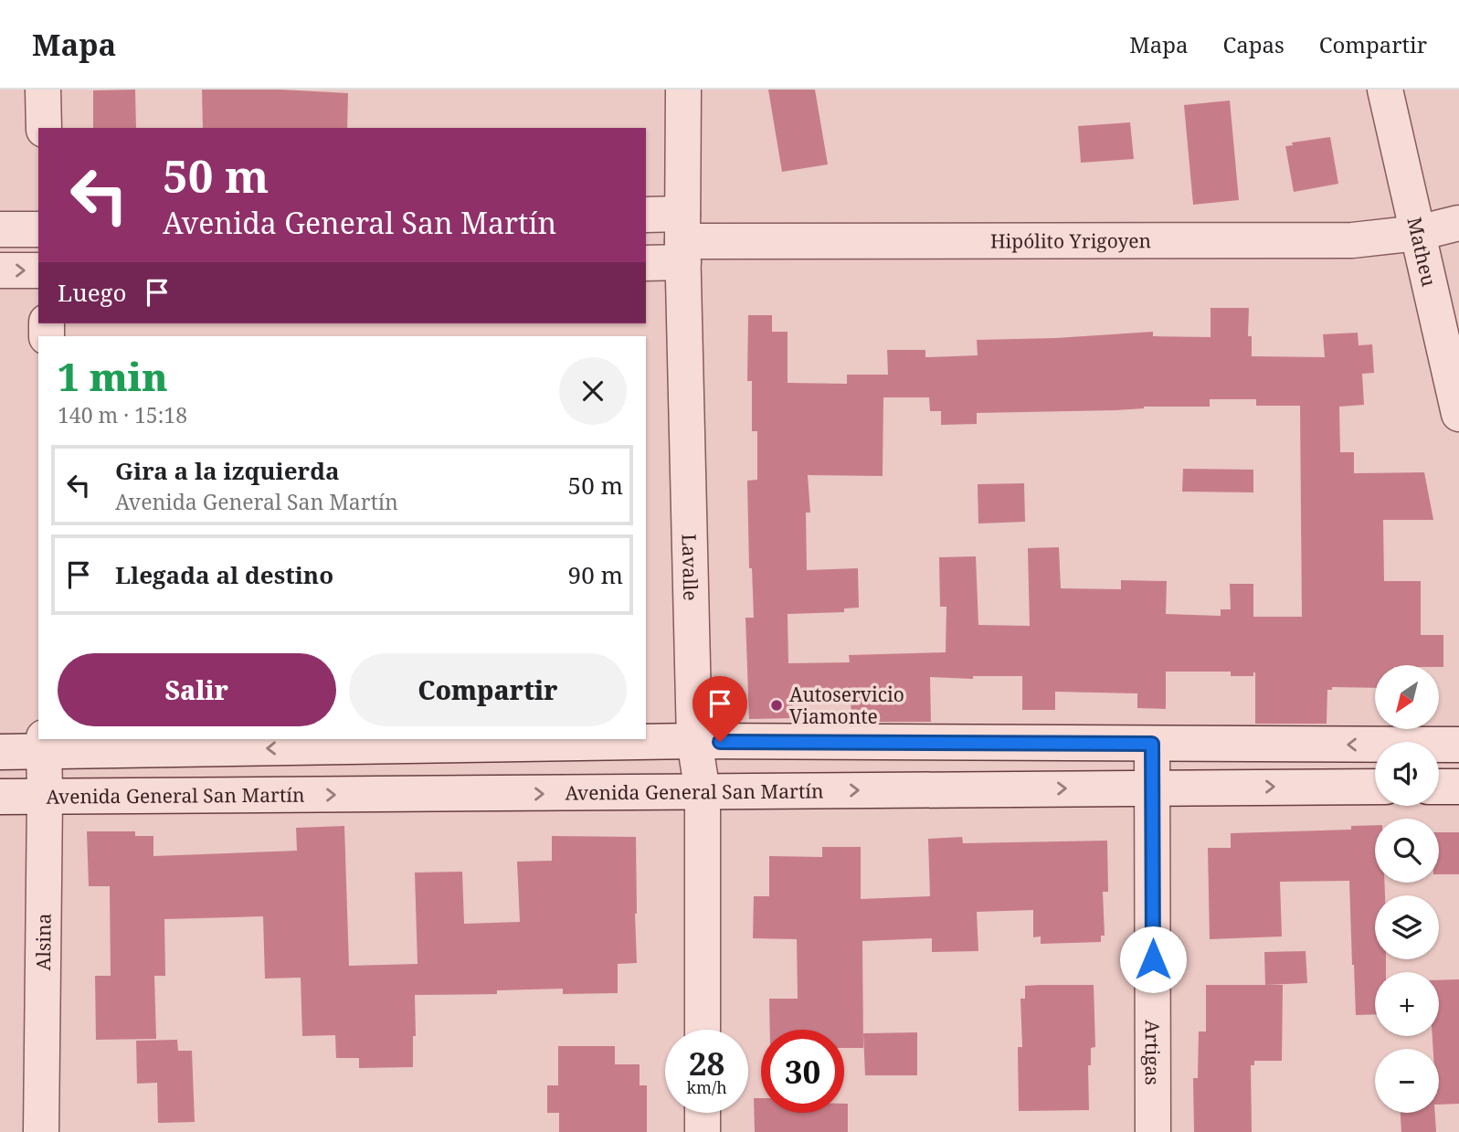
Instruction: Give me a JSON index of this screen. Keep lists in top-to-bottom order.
{
  "streets": {
    "street": [
      "Hipólito Yrigoyen",
      "Matheu",
      "Lavalle",
      "Avenida General San Martín",
      "Alsina",
      "Artigas"
    ]
  },
  "crossings": [
    ["Hipólito Yrigoyen", "Matheu"],
    ["Hipólito Yrigoyen", "Lavalle"],
    ["Lavalle", "Avenida General San Martín"],
    ["Avenida General San Martín", "Alsina"],
    ["Avenida General San Martín", "Artigas"]
  ],
  "places": ["Autoservicio Viamonte"],
  "north": "bottom left",
  "page": {
    "header": "Mapa",
    "nav": ["Mapa", "Capas", "Compartir"],
    "turn": ["50 m", "Avenida General San Martín"],
    "then": "Luego",
    "heading": ["1 min", "140 m · 15:18"],
    "list": [
      {
        "name": "Gira a la izquierda",
        "note": "Avenida General San Martín",
        "value": "50 m"
      },
      {
        "name": "Llegada al destino",
        "value": "90 m"
      }
    ],
    "buttons": ["Salir", "Compartir"],
    "map_buttons": ["+", "−"],
    "speed": "28 km/h",
    "limit": "30"
  }
}
